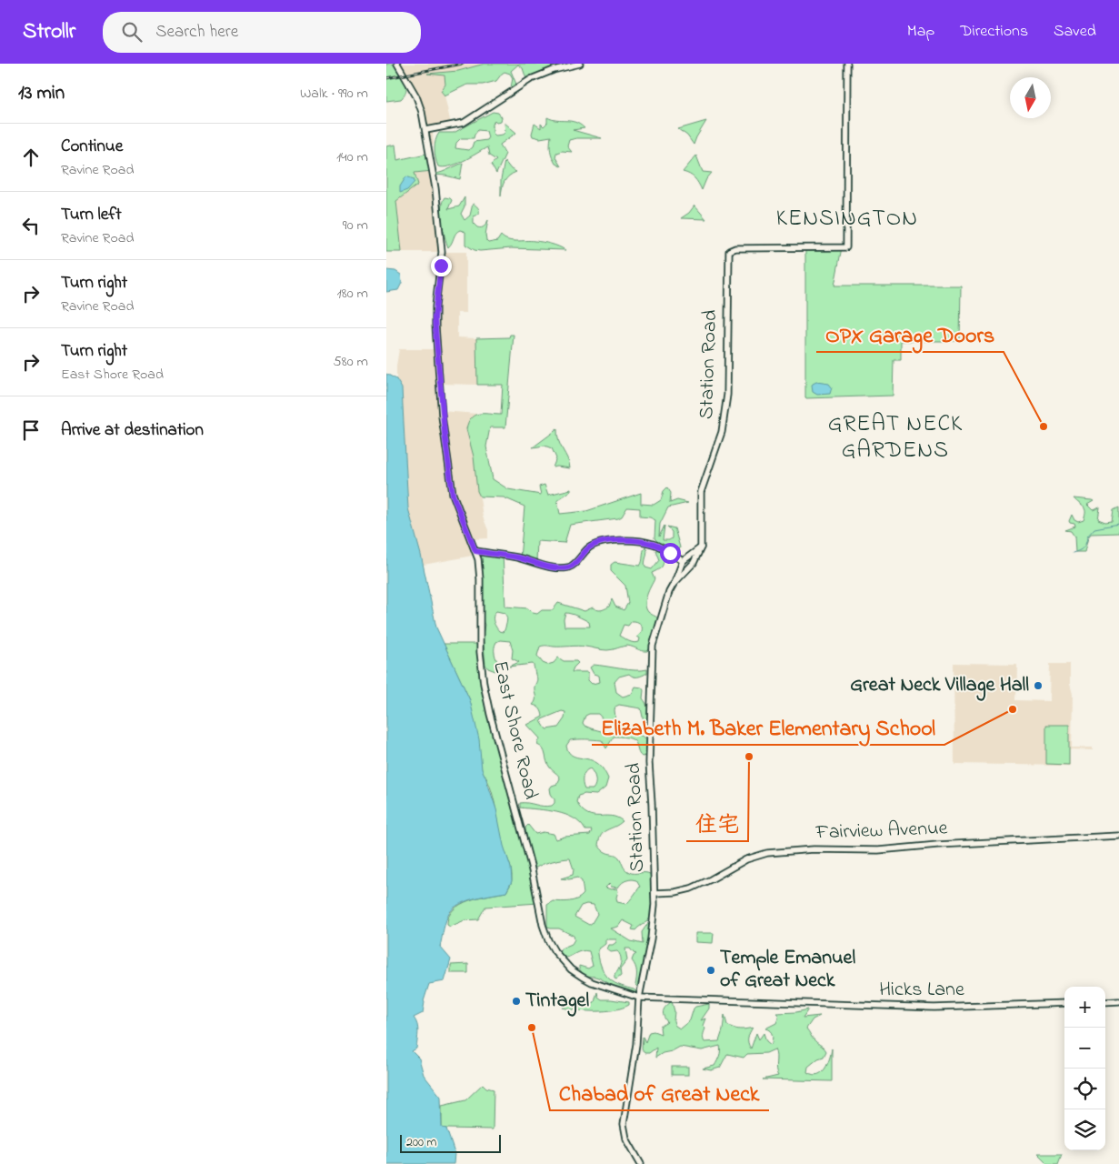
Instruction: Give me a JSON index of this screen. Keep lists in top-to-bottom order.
{
  "streets": {
    "street": [
      "Station Road",
      "East Shore Road",
      "Fairview Avenue",
      "Hicks Lane"
    ]
  },
  "crossings": [
    ["Station Road", "East Shore Road"],
    ["Station Road", "Fairview Avenue"],
    ["Station Road", "Hicks Lane"],
    ["East Shore Road", "Hicks Lane"]
  ],
  "districts": ["KENSINGTON", "GREAT NECK GARDENS"],
  "places": [
    "OPX Garage Doors",
    "Great Neck Village Hall",
    "Elizabeth M. Baker Elementary School",
    "住宅",
    "Temple Emanuel of Great Neck",
    "Tintagel",
    "Chabad of Great Neck"
  ],
  "scale_bar": "200 m",
  "north": "bottom",
  "page": {
    "header": "Strollr",
    "search": "Search here",
    "nav": ["Map", "Directions", "Saved"],
    "heading": ["13 min", "Walk · 990 m"],
    "list": [
      ["Continue", "Ravine Road", "140 m"],
      ["Turn left", "Ravine Road", "90 m"],
      ["Turn right", "Ravine Road", "180 m"],
      ["Turn right", "East Shore Road", "580 m"],
      "Arrive at destination"
    ],
    "map_buttons": ["+", "−"],
    "scale": "200 m"
  }
}
